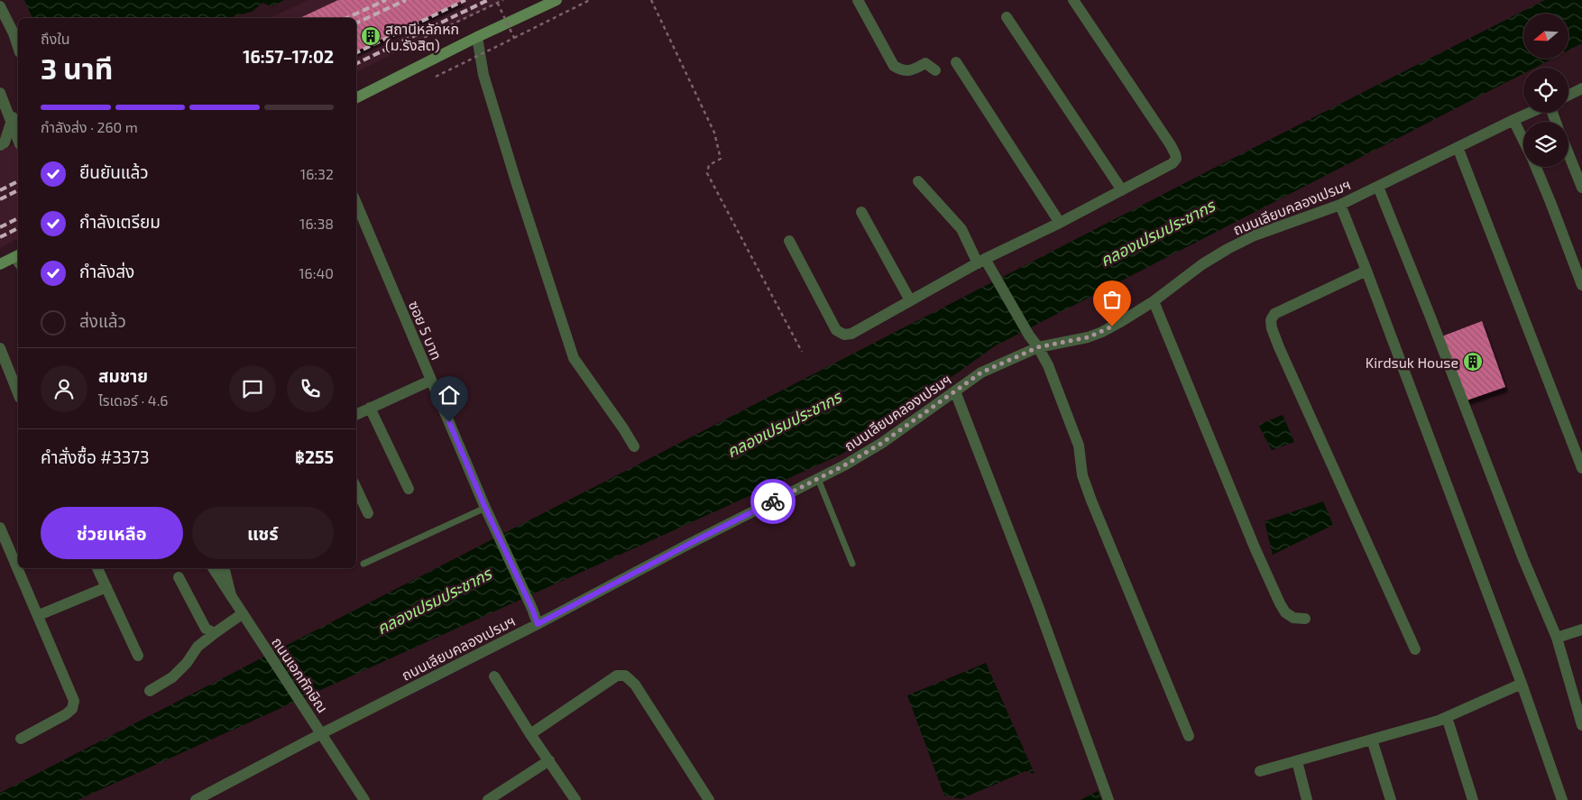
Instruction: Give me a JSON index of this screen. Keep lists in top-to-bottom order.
{
  "streets": {
    "street": ["ถนนเลียบคลองเปรมฯ", "ซอย 5 บาท", "ถนนเอกทักษิณ"]
  },
  "crossings": [
    ["ถนนเลียบคลองเปรมฯ", "ซอย 5 บาท"],
    ["ถนนเลียบคลองเปรมฯ", "ถนนเอกทักษิณ"]
  ],
  "water": ["คลองเปรมประชากร"],
  "places": {
    "building": ["สถานีหลักหก (ม.รังสิต)", "Kirdsuk House"]
  },
  "north": "left",
  "page": {
    "heading": ["3 นาที", "ถึงใน", "16:57–17:02"],
    "panel": [
      "สมชาย",
      "ไรเดอร์ · 4.6",
      "คำสั่งซื้อ #3373",
      "฿255"
    ],
    "bar": "กำลังส่ง · 260 m",
    "list": [
      ["ยืนยันแล้ว", "16:32"],
      ["กำลังเตรียม", "16:38"],
      ["กำลังส่ง", "16:40"],
      "ส่งแล้ว"
    ],
    "buttons": ["ช่วยเหลือ", "แชร์"]
  }
}
